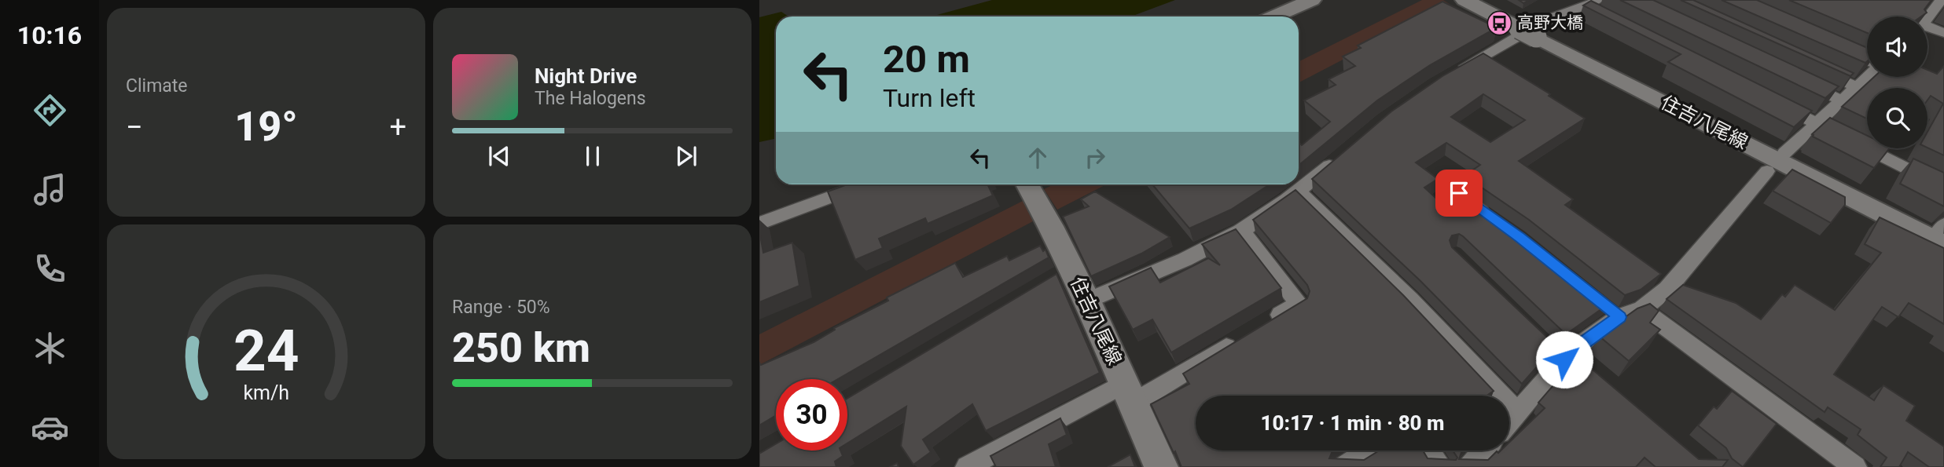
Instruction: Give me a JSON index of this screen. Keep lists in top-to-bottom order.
{
  "streets": {
    "main road": ["住吉八尾線"]
  },
  "places": {
    "bus stop": ["高野大橋"]
  },
  "page": {
    "tabs": "10:16",
    "tile": [
      "Climate",
      ["Range · 50%", "250 km"]
    ],
    "turn": ["20 m", "Turn left"],
    "song": ["Night Drive", "The Halogens"],
    "heat": ["−", "19°", "+"],
    "limit": "30",
    "trip": "10:17 · 1 min · 80 m",
    "gauge": ["24", "km/h"]
  }
}
